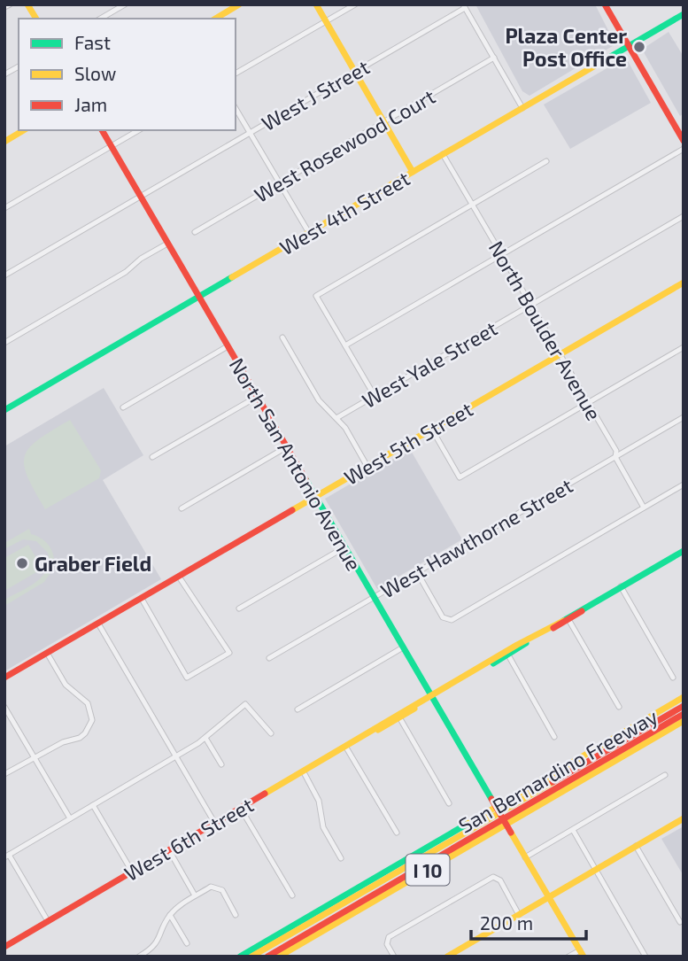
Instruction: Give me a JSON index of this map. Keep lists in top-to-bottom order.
{
  "streets": {
    "main road": [
      "West 4th Street",
      "West 5th Street",
      "North San Antonio Avenue",
      "San Bernardino Freeway",
      "West 6th Street",
      "I 10"
    ],
    "street": [
      "West J Street",
      "West Rosewood Court",
      "North Boulder Avenue",
      "West Yale Street",
      "West Hawthorne Street"
    ]
  },
  "crossings": [
    ["West J Street", "North San Antonio Avenue"],
    ["West 4th Street", "North Boulder Avenue"],
    ["West 4th Street", "North San Antonio Avenue"],
    ["North Boulder Avenue", "West Yale Street"],
    ["North Boulder Avenue", "West 5th Street"],
    ["North Boulder Avenue", "West Hawthorne Street"],
    ["West 5th Street", "North San Antonio Avenue"],
    ["North San Antonio Avenue", "West Hawthorne Street"],
    ["North San Antonio Avenue", "West 6th Street"]
  ],
  "places": ["Plaza Center Post Office", "Graber Field"],
  "legend": ["Fast", "Slow", "Jam"],
  "scale_bar": "200 m"
}
